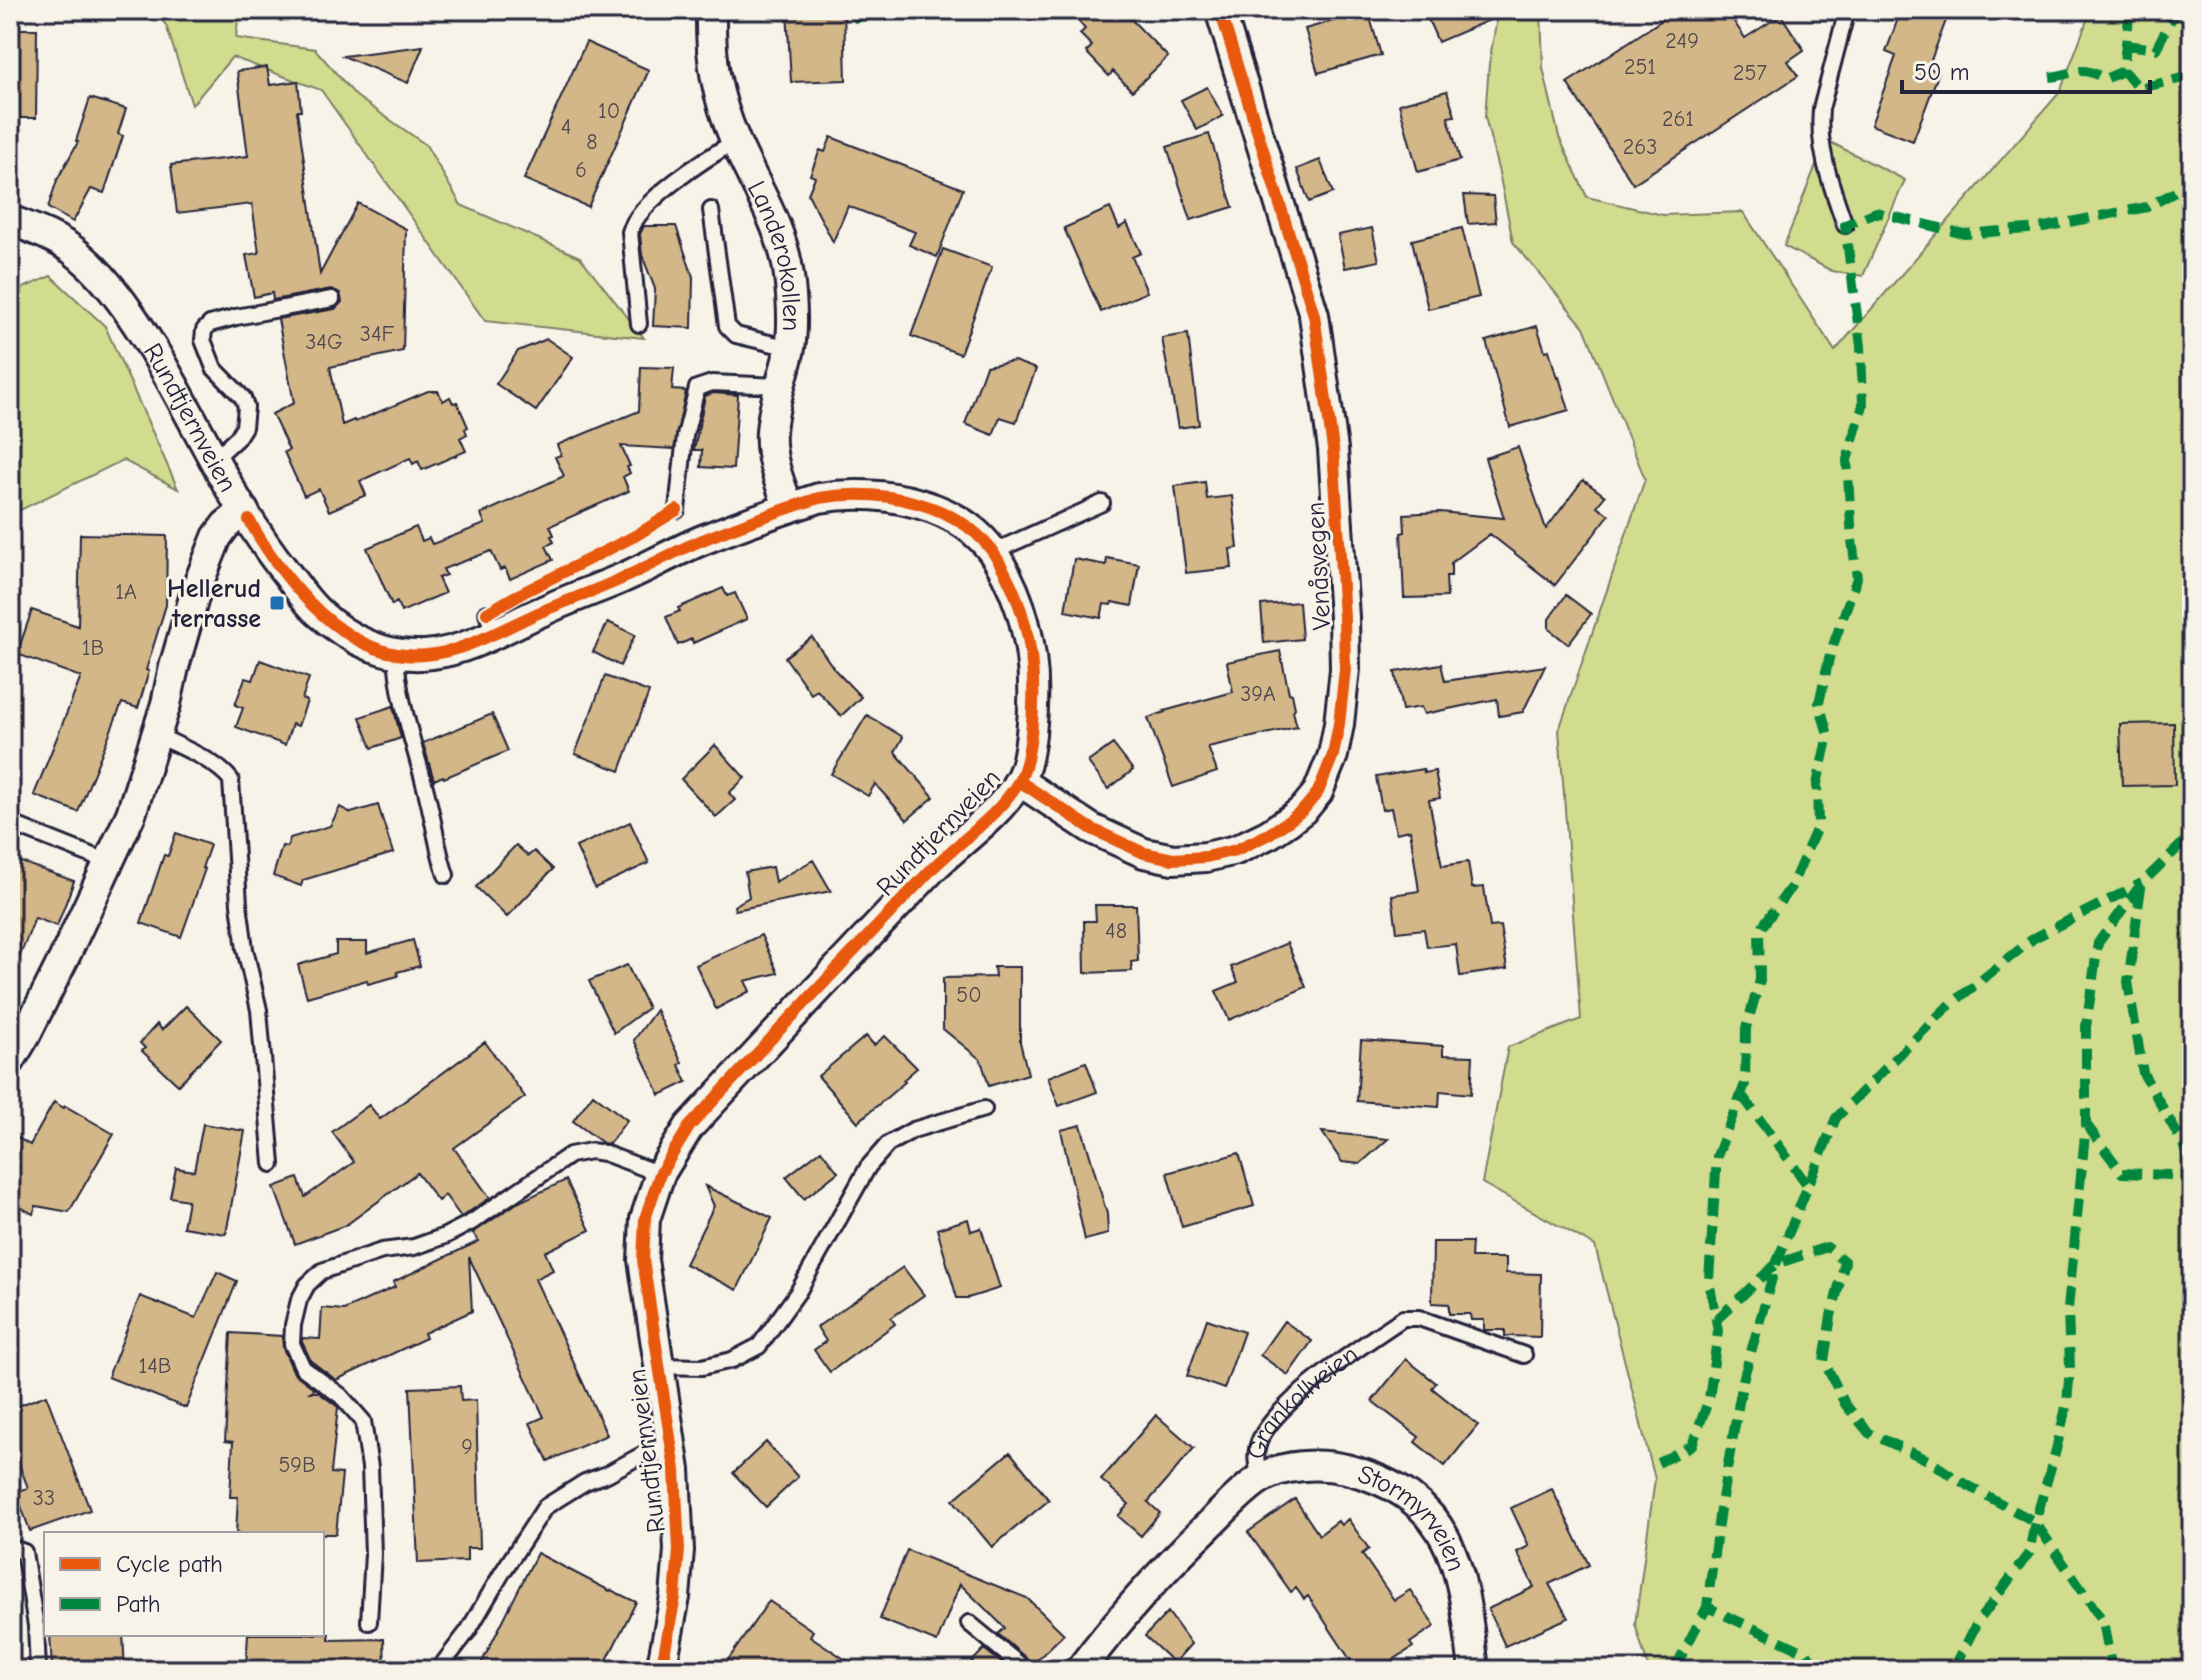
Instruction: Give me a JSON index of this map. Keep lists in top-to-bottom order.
{
  "streets": {
    "street": [
      "Landerokollen",
      "Rundtjernveien",
      "Venåsvegen",
      "Grankollveien",
      "Stormyrveien"
    ]
  },
  "crossings": [
    ["Landerokollen", "Rundtjernveien"],
    ["Rundtjernveien", "Venåsvegen"],
    ["Grankollveien", "Stormyrveien"]
  ],
  "places": {
    "transit": ["Hellerud terrasse"]
  },
  "house_numbers": [
    "249",
    "251",
    "257",
    "10",
    "261",
    "4",
    "8",
    "263",
    "6",
    "34F",
    "34G",
    "1A",
    "1B",
    "39A",
    "48",
    "50",
    "14B",
    "9",
    "59B",
    "33"
  ],
  "legend": ["Cycle path", "Path"],
  "scale_bar": "50 m"
}
